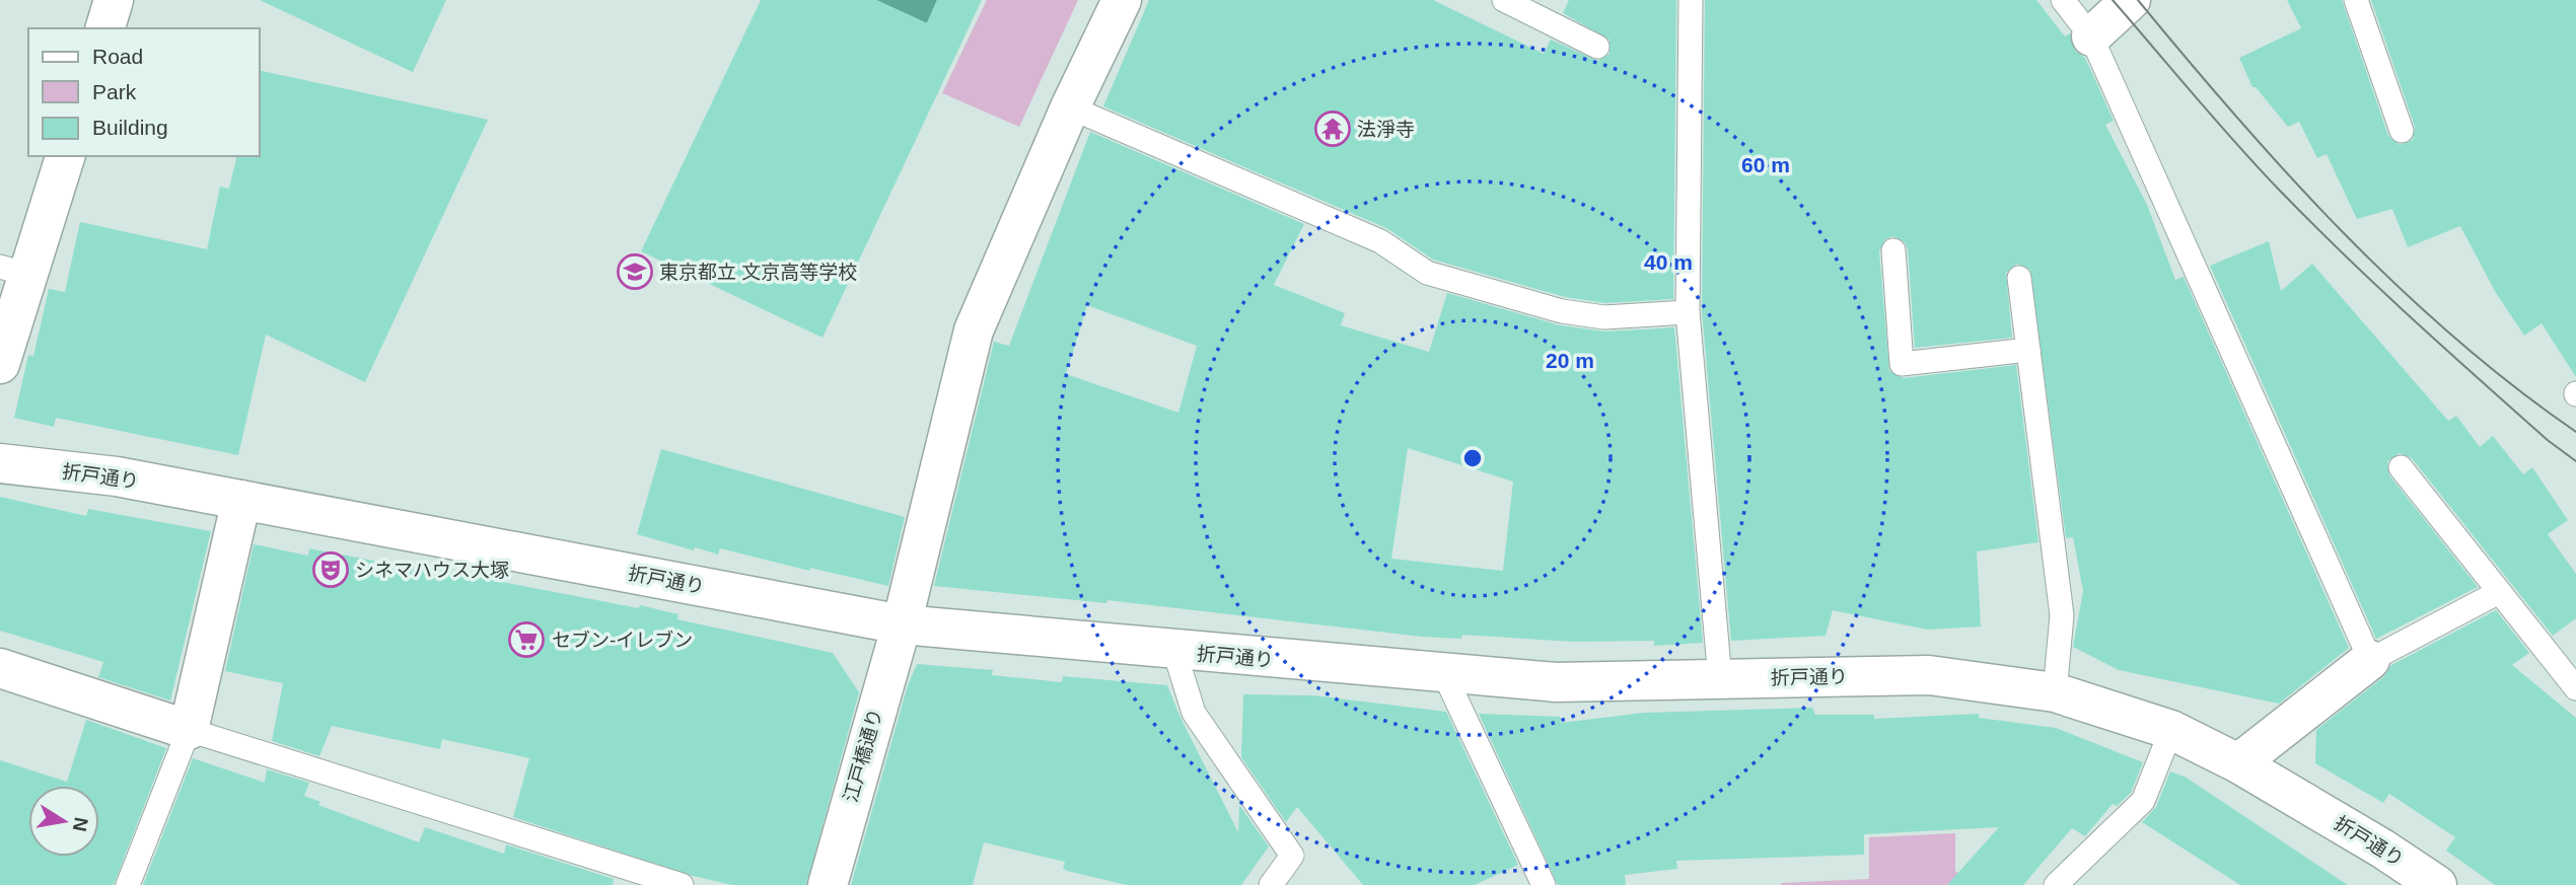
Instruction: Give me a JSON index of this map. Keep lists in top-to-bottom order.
{
  "streets": {
    "street": ["折戸通り", "江戸橋通り"]
  },
  "crossings": [
    ["折戸通り", "江戸橋通り"]
  ],
  "places": {
    "temple": ["法淨寺"],
    "school or university": ["東京都立 文京高等学校"],
    "theatre": ["シネマハウス大塚"],
    "supermarket": ["セブン-イレブン"]
  },
  "legend": ["Road", "Park", "Building"],
  "north": "right",
  "rings": ["60 m", "40 m", "20 m"]
}
